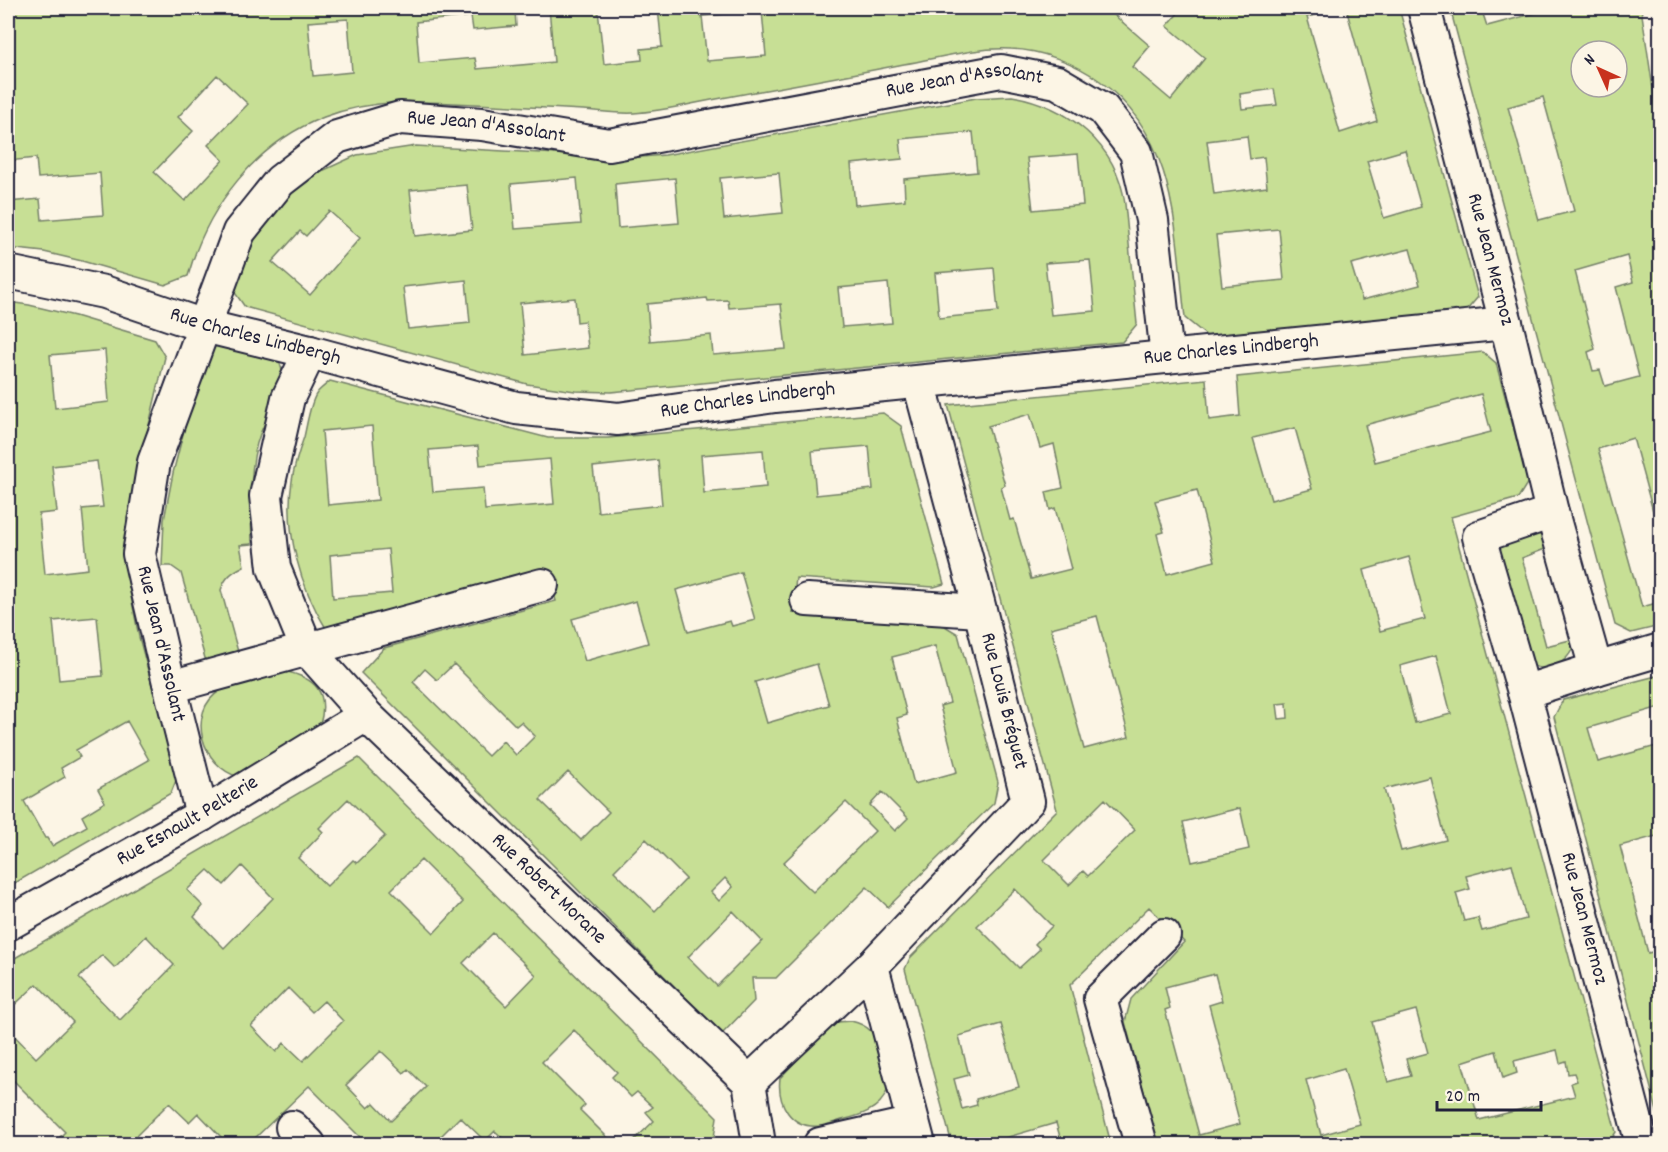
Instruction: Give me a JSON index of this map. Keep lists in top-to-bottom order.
{
  "streets": {
    "street": [
      "Rue Jean d'Assolant",
      "Rue Jean Mermoz",
      "Rue Charles Lindbergh",
      "Rue Louis Bréguet",
      "Rue Esnault Pelterie",
      "Rue Robert Morane"
    ]
  },
  "crossings": [
    ["Rue Jean d'Assolant", "Rue Charles Lindbergh"],
    ["Rue Jean d'Assolant", "Rue Esnault Pelterie"],
    ["Rue Jean Mermoz", "Rue Charles Lindbergh"],
    ["Rue Charles Lindbergh", "Rue Louis Bréguet"],
    ["Rue Charles Lindbergh", "Rue Robert Morane"],
    ["Rue Louis Bréguet", "Rue Robert Morane"],
    ["Rue Esnault Pelterie", "Rue Robert Morane"]
  ],
  "scale_bar": "20 m",
  "north": "top left"
}
